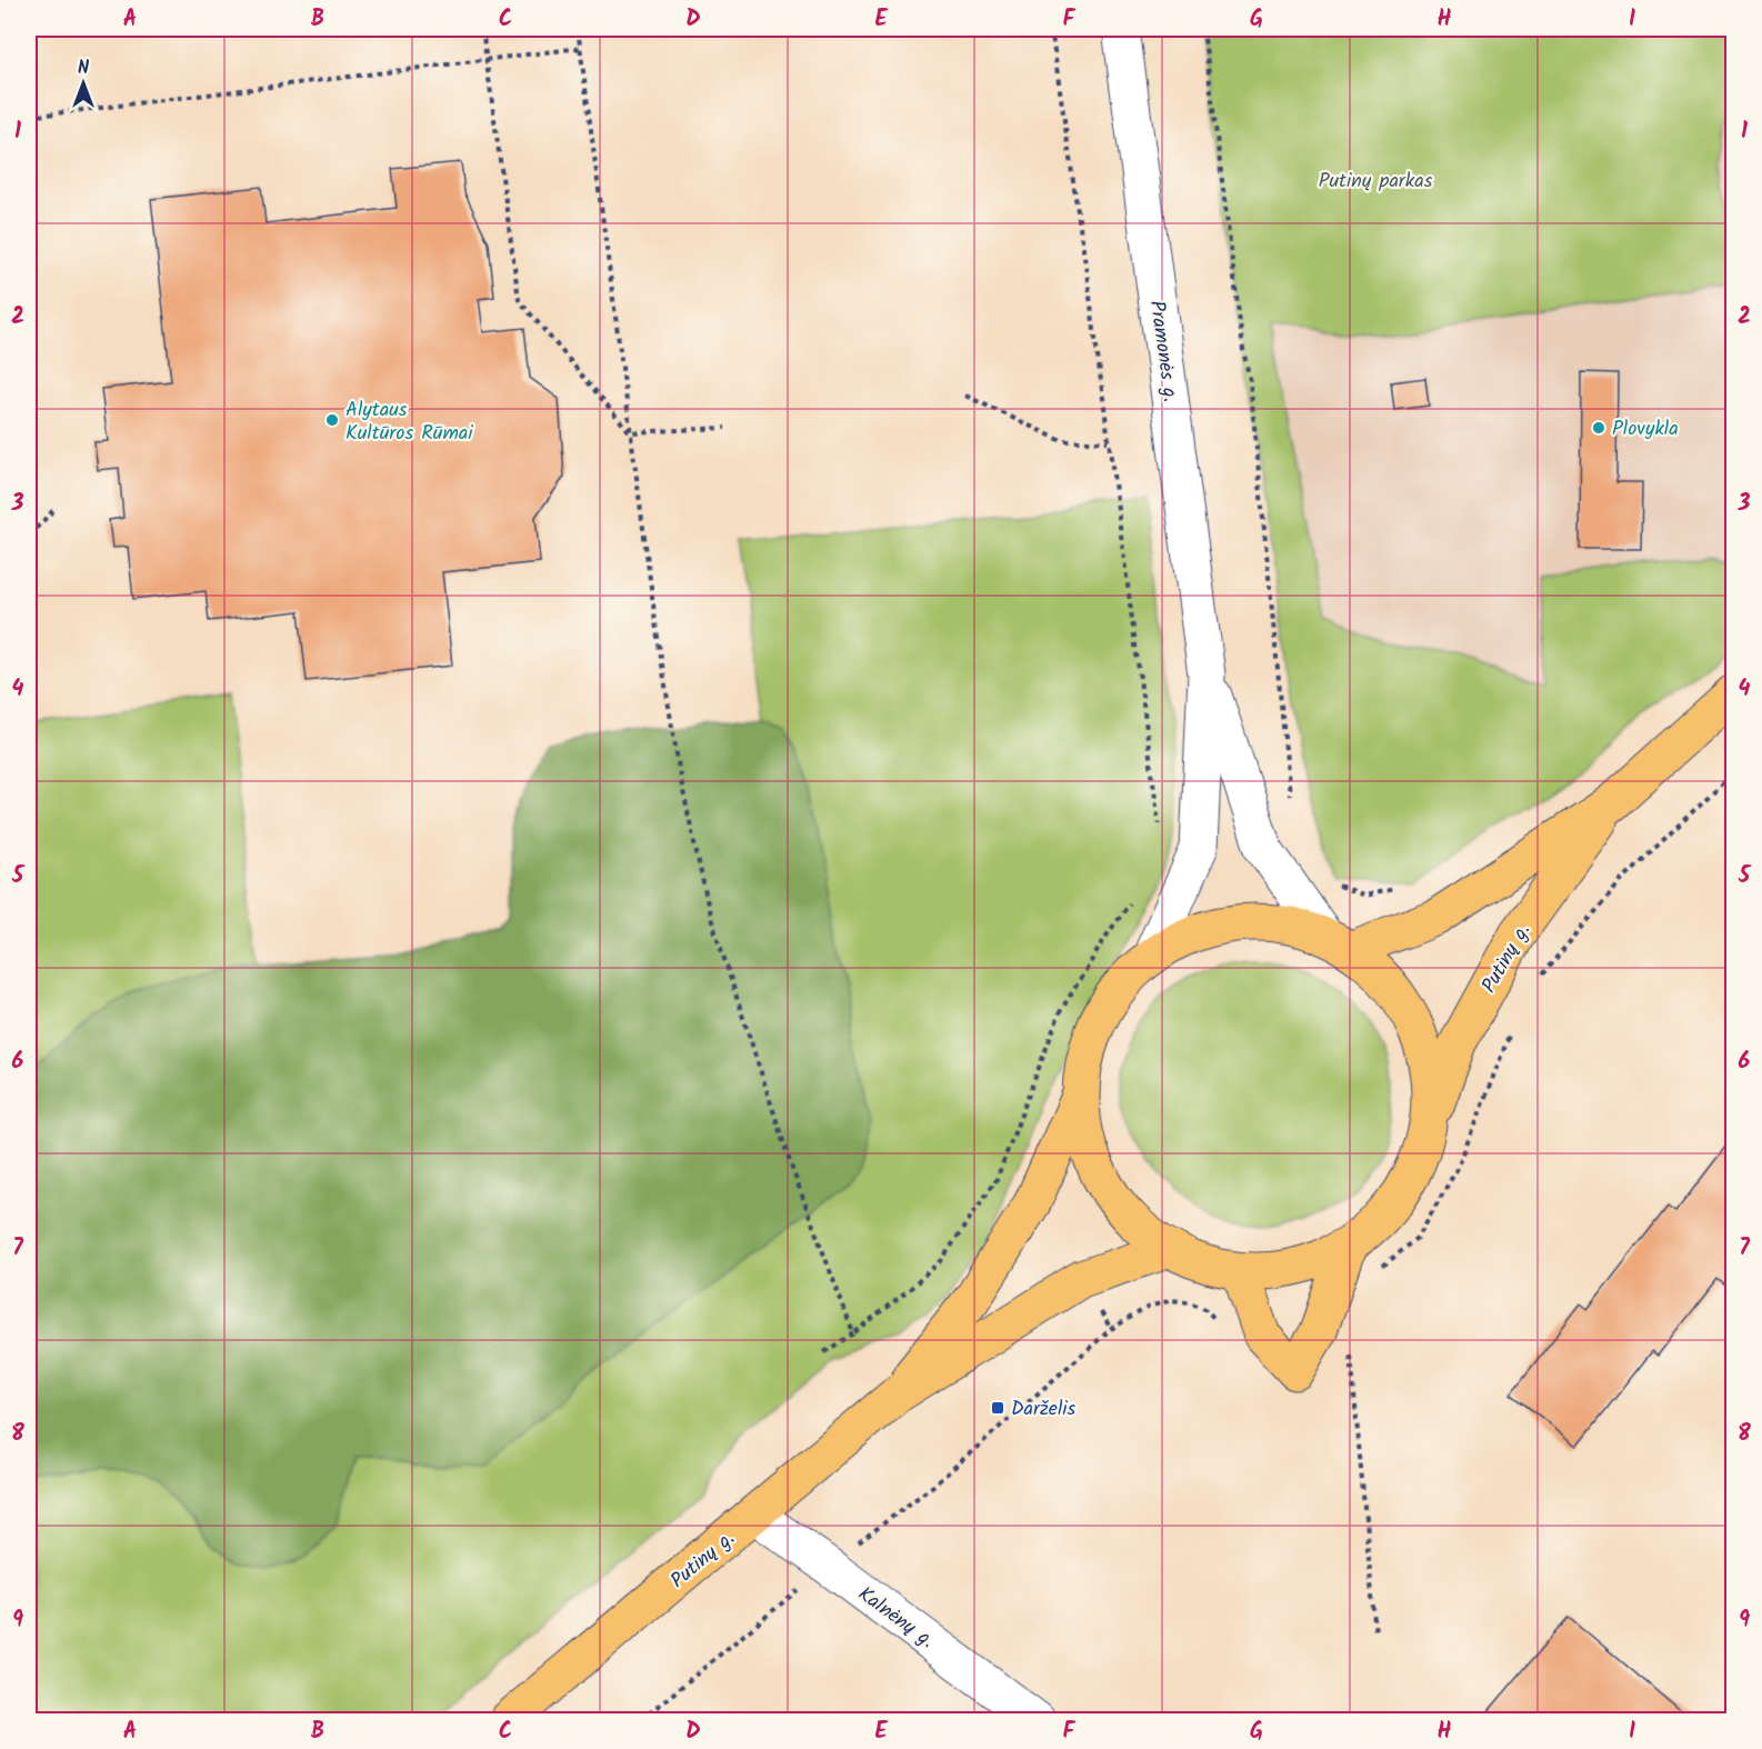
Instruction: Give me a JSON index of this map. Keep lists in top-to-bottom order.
{
  "streets": {
    "main road": ["Putinų g."],
    "street": ["Pramonės g.", "Kalnėnų g."]
  },
  "crossings": [
    ["Putinų g.", "Kalnėnų g."]
  ],
  "parks": ["Putinų parkas"],
  "places": {
    "other": ["Alytaus Kultūros Rūmai", "Plovykla"],
    "transit": ["Darželis"]
  },
  "north": "top",
  "grid": {
    "columns": [
      "A",
      "B",
      "C",
      "D",
      "E",
      "F",
      "G",
      "H",
      "I"
    ],
    "rows": [
      "1",
      "2",
      "3",
      "4",
      "5",
      "6",
      "7",
      "8",
      "9"
    ]
  }
}
